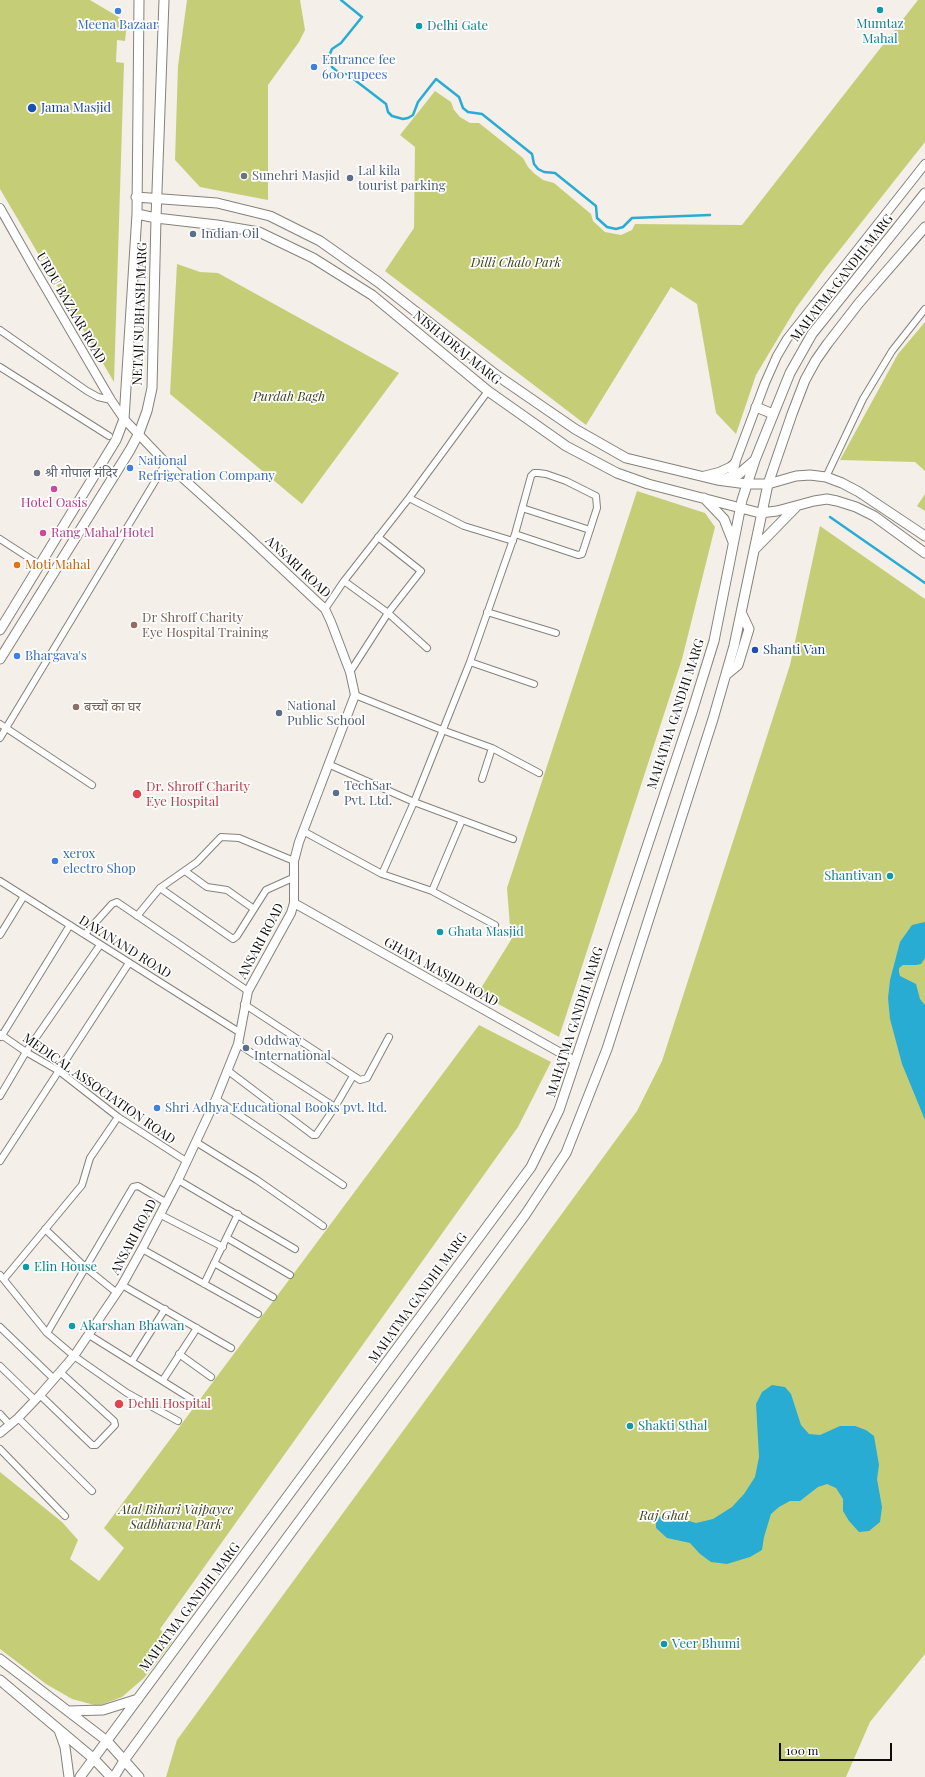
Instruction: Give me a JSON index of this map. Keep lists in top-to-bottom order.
{
  "streets": {
    "main road": ["MAHATMA GANDHI MARG", "NETAJI SUBHASH MARG", "NISHADRAJ MARG"],
    "street": [
      "URDU BAZAAR ROAD",
      "ANSARI ROAD",
      "DAYANAND ROAD",
      "GHATA MASJID ROAD",
      "MEDICAL ASSOCIATION ROAD"
    ]
  },
  "crossings": [
    ["MAHATMA GANDHI MARG", "NISHADRAJ MARG"],
    ["MAHATMA GANDHI MARG", "GHATA MASJID ROAD"],
    ["URDU BAZAAR ROAD", "NETAJI SUBHASH MARG"],
    ["URDU BAZAAR ROAD", "ANSARI ROAD"],
    ["NETAJI SUBHASH MARG", "NISHADRAJ MARG"],
    ["NETAJI SUBHASH MARG", "ANSARI ROAD"],
    ["ANSARI ROAD", "DAYANAND ROAD"],
    ["ANSARI ROAD", "GHATA MASJID ROAD"],
    ["ANSARI ROAD", "MEDICAL ASSOCIATION ROAD"]
  ],
  "parks": [
    "Dilli Chalo Park",
    "Purdah Bagh",
    "Atal Bihari Vajpayee Sadbhavna Park",
    "Raj Ghat"
  ],
  "places": [
    "Mumtaz Mahal",
    "Meena Bazaar",
    "Delhi Gate",
    "Entrance fee 600 rupees",
    "Jama Masjid",
    "Sunehri Masjid",
    "Lal kila tourist parking",
    "Indian Oil",
    "National Refrigeration Company",
    "श्री गोपाल मंदिर",
    "Hotel Oasis",
    "Rang Mahal Hotel",
    "Moti Mahal",
    "Dr Shroff Charity Eye Hospital Training",
    "Shanti Van",
    "Bhargava's",
    "बच्चों का घर",
    "National Public School",
    "TechSar Pvt. Ltd.",
    "Dr. Shroff Charity Eye Hospital",
    "xerox electro Shop",
    "Shantivan",
    "Ghata Masjid",
    "Oddway International",
    "Shri Adhya Educational Books pvt. ltd.",
    "Elin House",
    "Akarshan Bhawan",
    "Dehli Hospital",
    "Shakti Sthal",
    "Veer Bhumi"
  ],
  "scale_bar": "100 m"
}
